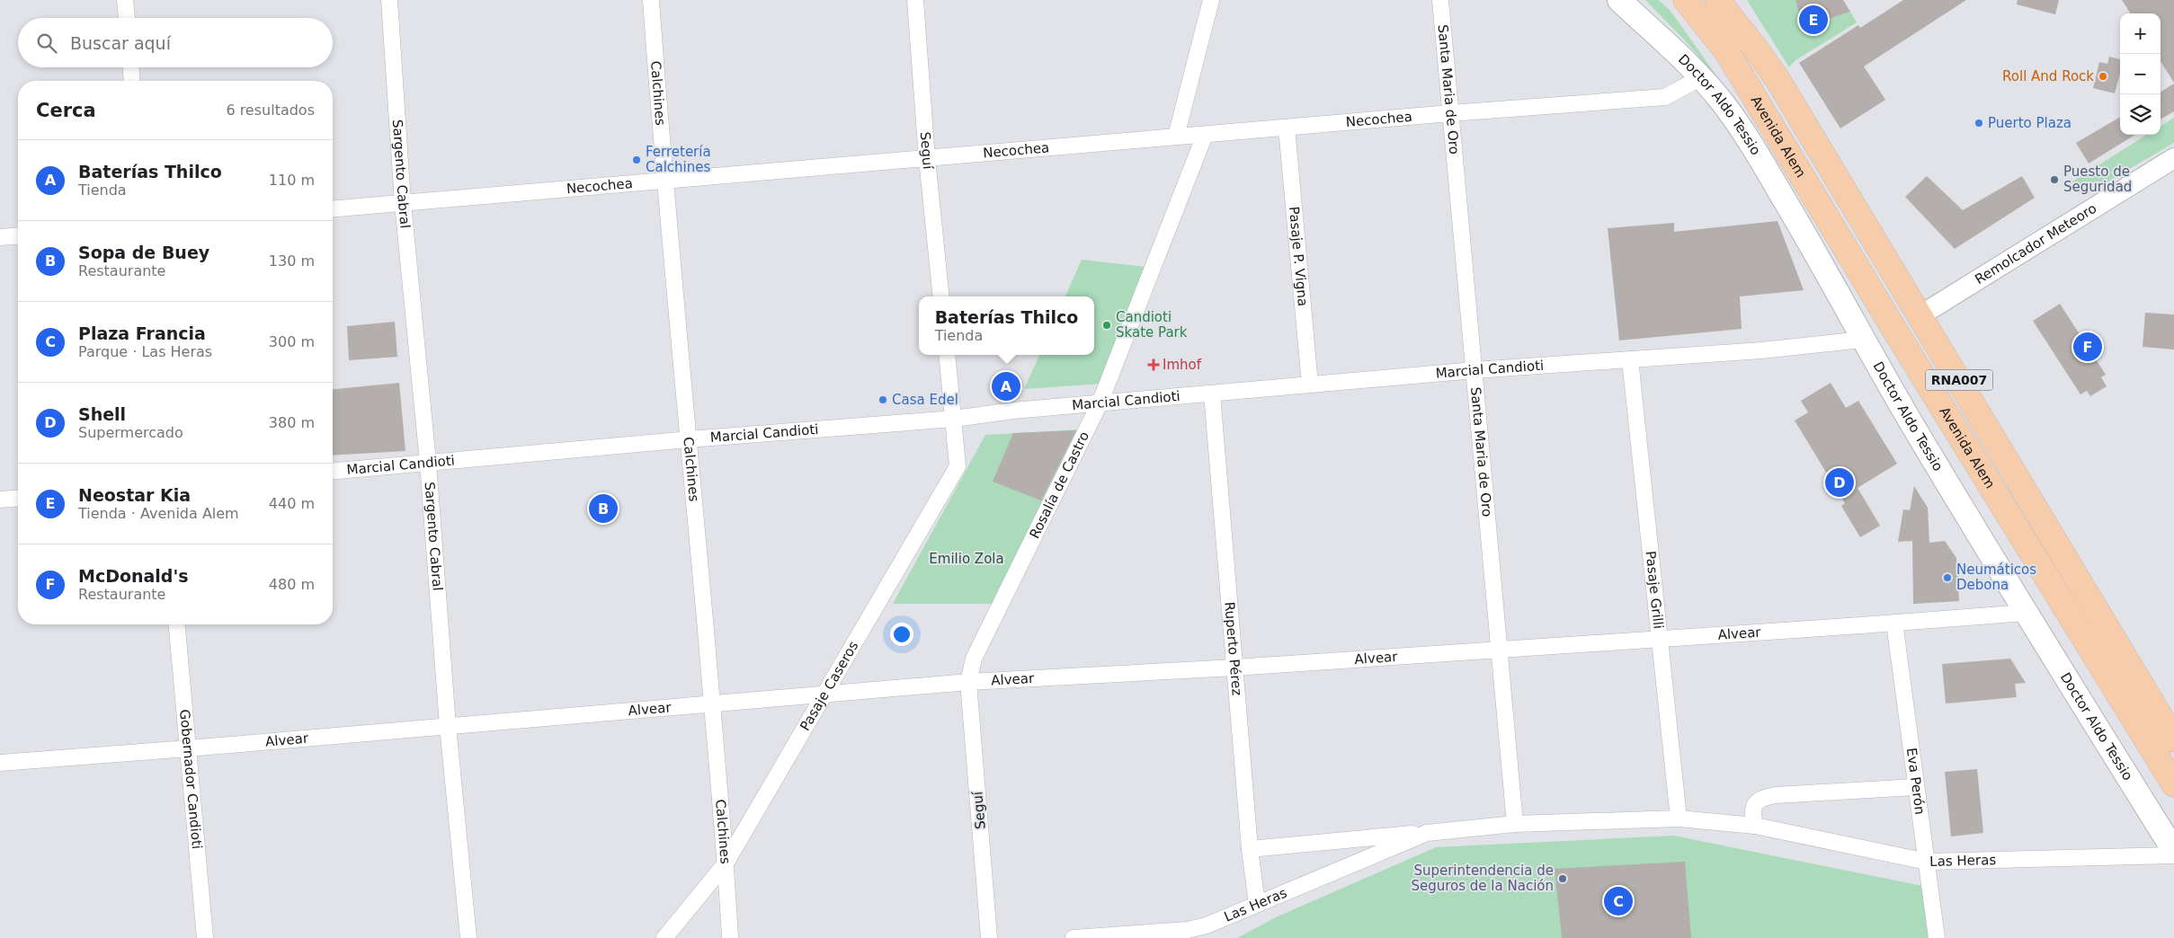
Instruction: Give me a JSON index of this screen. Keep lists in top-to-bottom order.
{
  "streets": {
    "highway": ["Avenida Alem", "RNA007"],
    "main road": ["Doctor Aldo Tessio", "Marcial Candioti"],
    "street": [
      "Santa Maria de Oro",
      "Calchines",
      "Necochea",
      "Seguí",
      "Sargento Cabral",
      "Remolcador Meteoro",
      "Pasaje P. Vigna",
      "Rosalía de Castro",
      "Pasaje Grilli",
      "Alvear",
      "Ruperto Pérez",
      "Pasaje Caseros",
      "Gobernador Candioti",
      "Eva Perón",
      "Las Heras"
    ]
  },
  "crossings": [
    ["Santa Maria de Oro", "Necochea"],
    ["Santa Maria de Oro", "Marcial Candioti"],
    ["Santa Maria de Oro", "Alvear"],
    ["Santa Maria de Oro", "Las Heras"],
    ["Calchines", "Necochea"],
    ["Calchines", "Marcial Candioti"],
    ["Calchines", "Alvear"],
    ["Calchines", "Pasaje Caseros"],
    ["Doctor Aldo Tessio", "Necochea"],
    ["Doctor Aldo Tessio", "Marcial Candioti"],
    ["Doctor Aldo Tessio", "Alvear"],
    ["Necochea", "Seguí"],
    ["Necochea", "Sargento Cabral"],
    ["Necochea", "Pasaje P. Vigna"],
    ["Necochea", "Rosalía de Castro"],
    ["Avenida Alem", "Remolcador Meteoro"],
    ["Avenida Alem", "Marcial Candioti"],
    ["Seguí", "Rosalía de Castro"],
    ["Seguí", "Alvear"],
    ["Sargento Cabral", "Marcial Candioti"],
    ["Sargento Cabral", "Alvear"],
    ["Remolcador Meteoro", "Marcial Candioti"],
    ["Pasaje P. Vigna", "Marcial Candioti"],
    ["Marcial Candioti", "Rosalía de Castro"],
    ["Marcial Candioti", "Pasaje Grilli"],
    ["Marcial Candioti", "Ruperto Pérez"],
    ["Marcial Candioti", "Pasaje Caseros"],
    ["Rosalía de Castro", "Alvear"],
    ["Pasaje Grilli", "Alvear"],
    ["Pasaje Grilli", "Las Heras"],
    ["Alvear", "Ruperto Pérez"],
    ["Alvear", "Pasaje Caseros"],
    ["Alvear", "Gobernador Candioti"],
    ["Alvear", "Eva Perón"],
    ["Ruperto Pérez", "Las Heras"],
    ["Eva Perón", "Las Heras"]
  ],
  "parks": ["Emilio Zola"],
  "places": {
    "other": [
      "Roll And Rock",
      "Puerto Plaza",
      "Ferretería Calchines",
      "Puesto de Seguridad",
      "Candioti Skate Park",
      "Casa Edel",
      "Neumáticos Debona",
      "Superintendencia de Seguros de la Nación"
    ],
    "health": ["Imhof"]
  },
  "page": {
    "pins": [
      "E",
      "F",
      "A",
      "D",
      "B",
      "C"
    ],
    "map_buttons": ["+", "−"],
    "search": "Buscar aquí",
    "heading": ["Cerca", "6 resultados"],
    "list": [
      {
        "mark": "A",
        "name": "Baterías Thilco",
        "note": "Tienda",
        "value": "110 m"
      },
      {
        "mark": "B",
        "name": "Sopa de Buey",
        "note": "Restaurante",
        "value": "130 m"
      },
      {
        "mark": "C",
        "name": "Plaza Francia",
        "note": "Parque · Las Heras",
        "value": "300 m"
      },
      {
        "mark": "D",
        "name": "Shell",
        "note": "Supermercado",
        "value": "380 m"
      },
      {
        "mark": "E",
        "name": "Neostar Kia",
        "note": "Tienda · Avenida Alem",
        "value": "440 m"
      },
      {
        "mark": "F",
        "name": "McDonald's",
        "note": "Restaurante",
        "value": "480 m"
      }
    ],
    "popup": ["Baterías Thilco", "Tienda"]
  }
}
